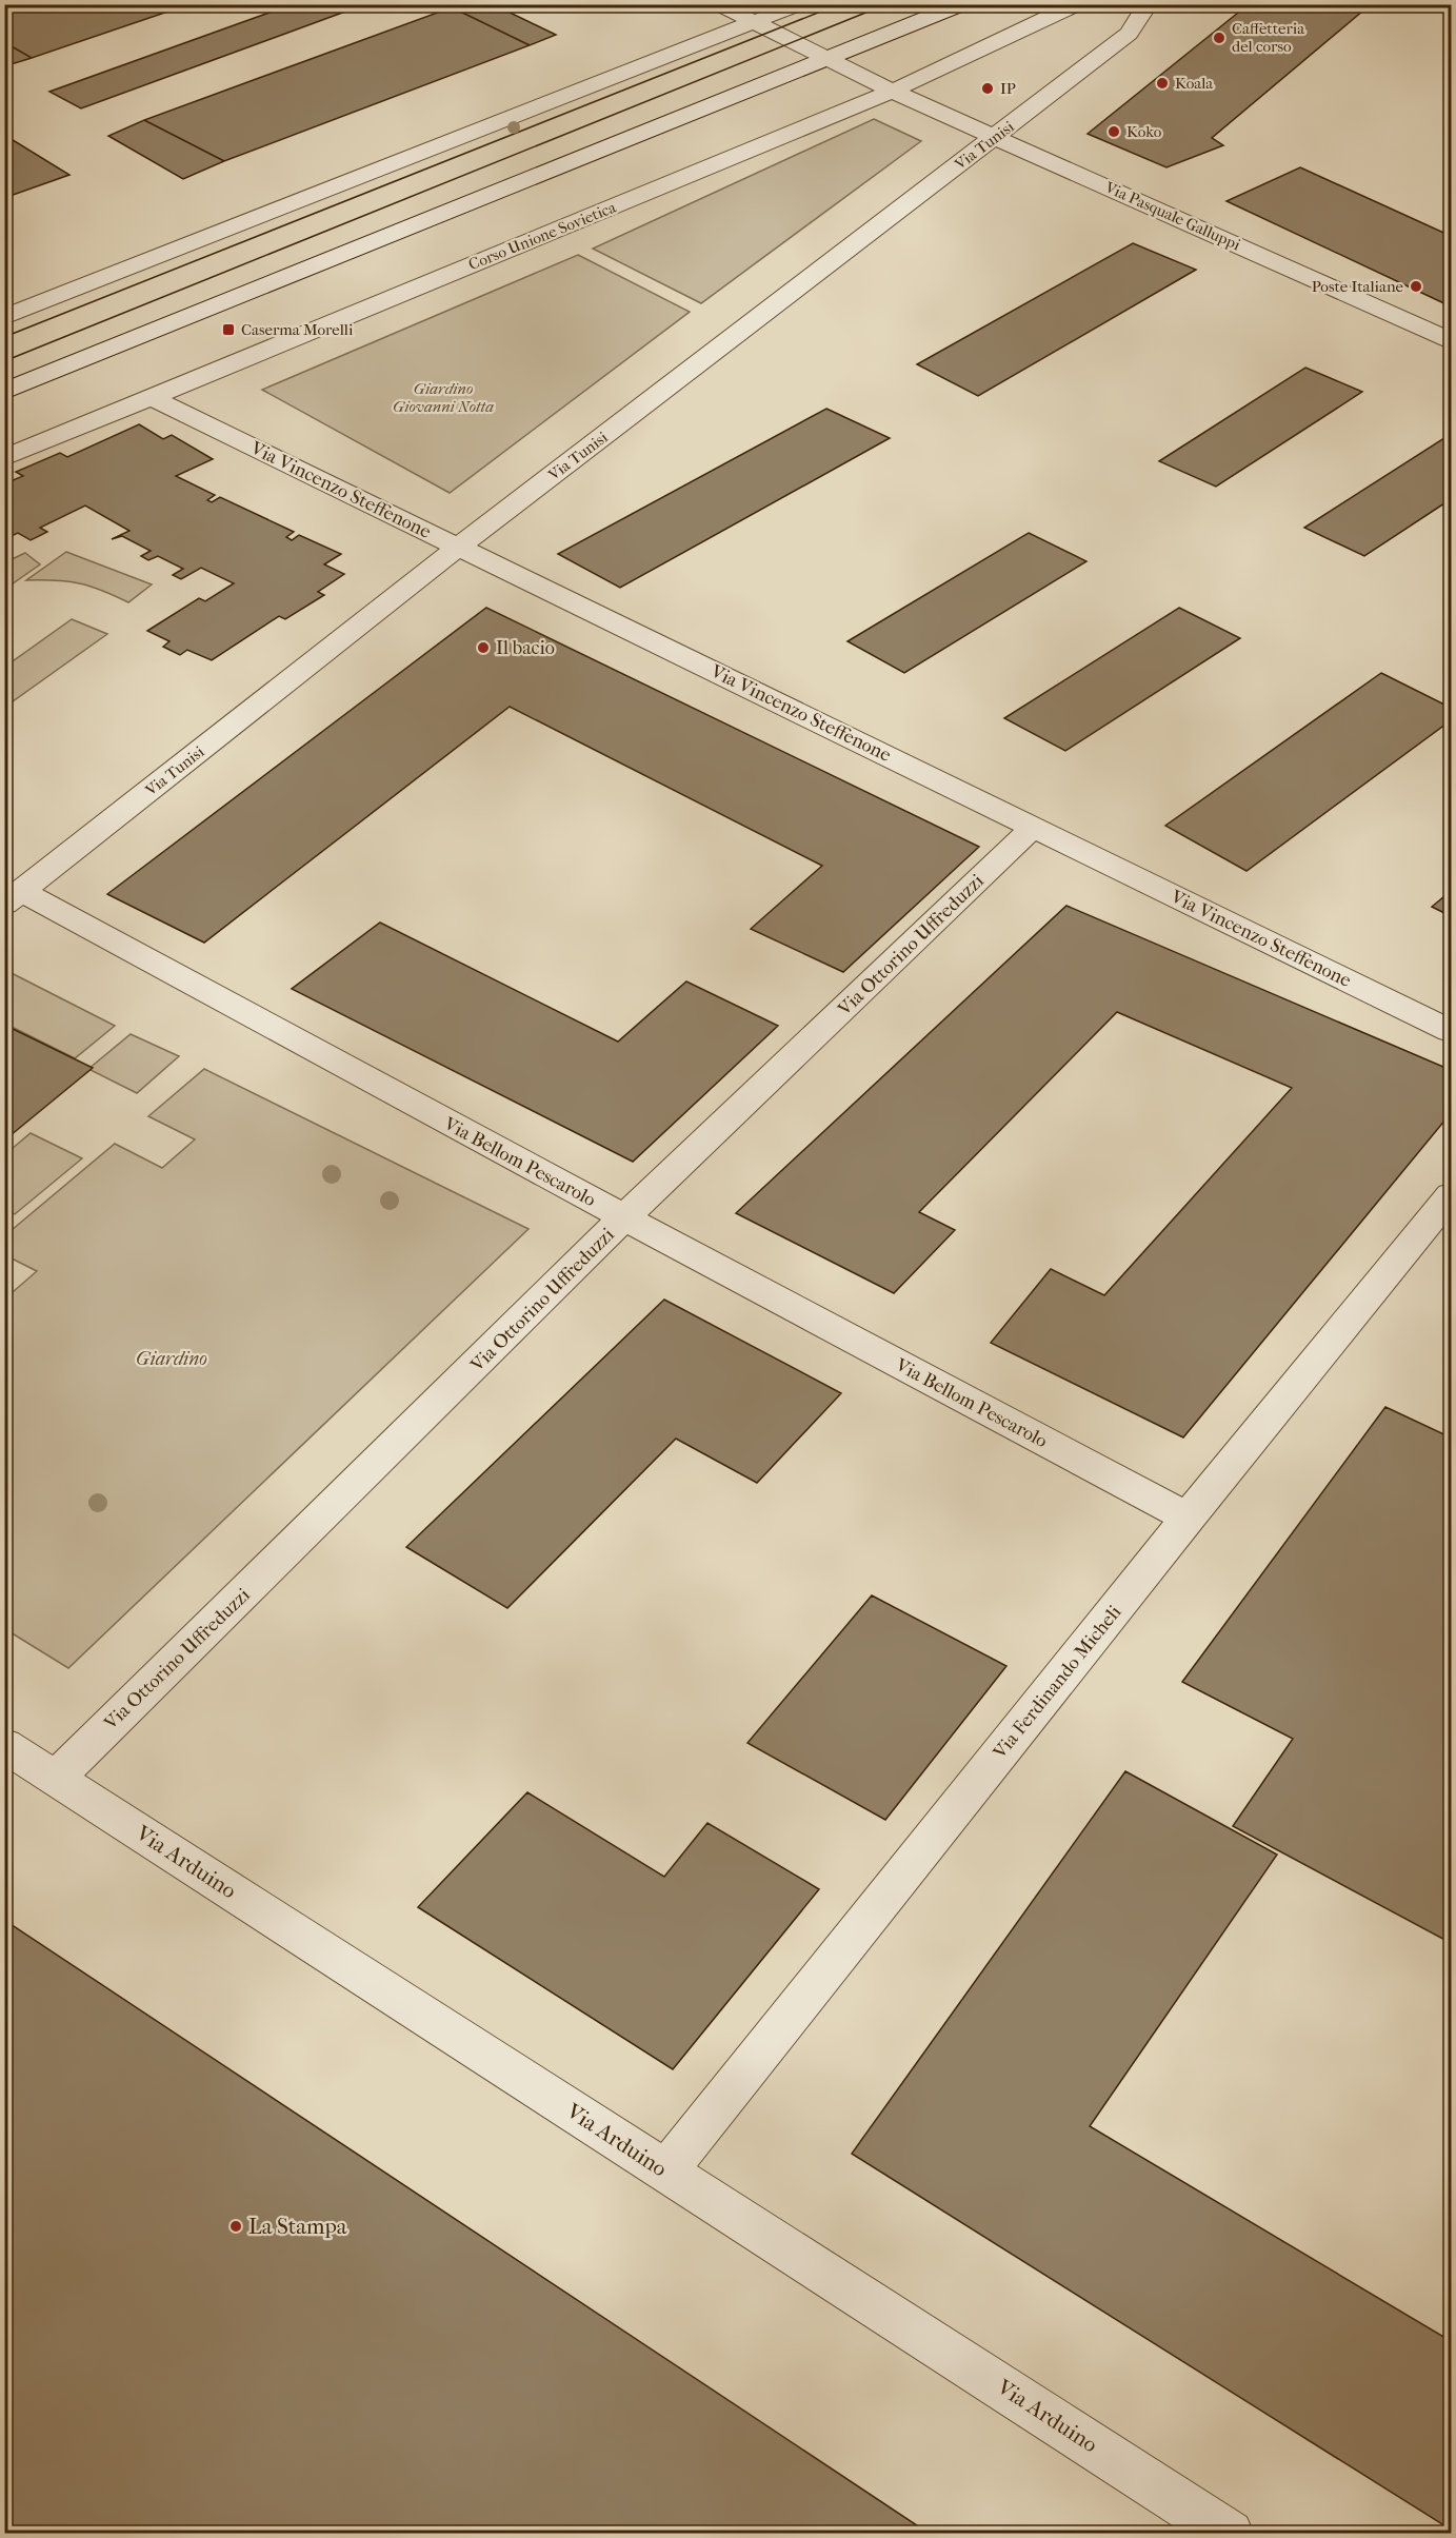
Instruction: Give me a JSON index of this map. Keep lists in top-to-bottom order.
{
  "streets": {
    "street": [
      "Via Tunisi",
      "Via Pasquale Galluppi",
      "Corso Unione Sovietica",
      "Via Vincenzo Steffenone",
      "Via Ottorino Uffreduzzi",
      "Via Bellom Pescarolo",
      "Via Ferdinando Micheli",
      "Via Arduino"
    ]
  },
  "crossings": [
    ["Via Tunisi", "Via Pasquale Galluppi"],
    ["Via Tunisi", "Via Vincenzo Steffenone"],
    ["Via Tunisi", "Via Bellom Pescarolo"],
    ["Via Pasquale Galluppi", "Corso Unione Sovietica"],
    ["Corso Unione Sovietica", "Via Vincenzo Steffenone"],
    ["Via Vincenzo Steffenone", "Via Ottorino Uffreduzzi"],
    ["Via Ottorino Uffreduzzi", "Via Bellom Pescarolo"],
    ["Via Ottorino Uffreduzzi", "Via Arduino"],
    ["Via Bellom Pescarolo", "Via Ferdinando Micheli"],
    ["Via Ferdinando Micheli", "Via Arduino"]
  ],
  "parks": ["Giardino Giovanni Notta", "Giardino"],
  "places": {
    "other": [
      "Caffetteria del corso",
      "Koala",
      "IP",
      "Koko",
      "Poste Italiane",
      "Il bacio",
      "La Stampa"
    ],
    "transit": ["Caserma Morelli"]
  }
}
